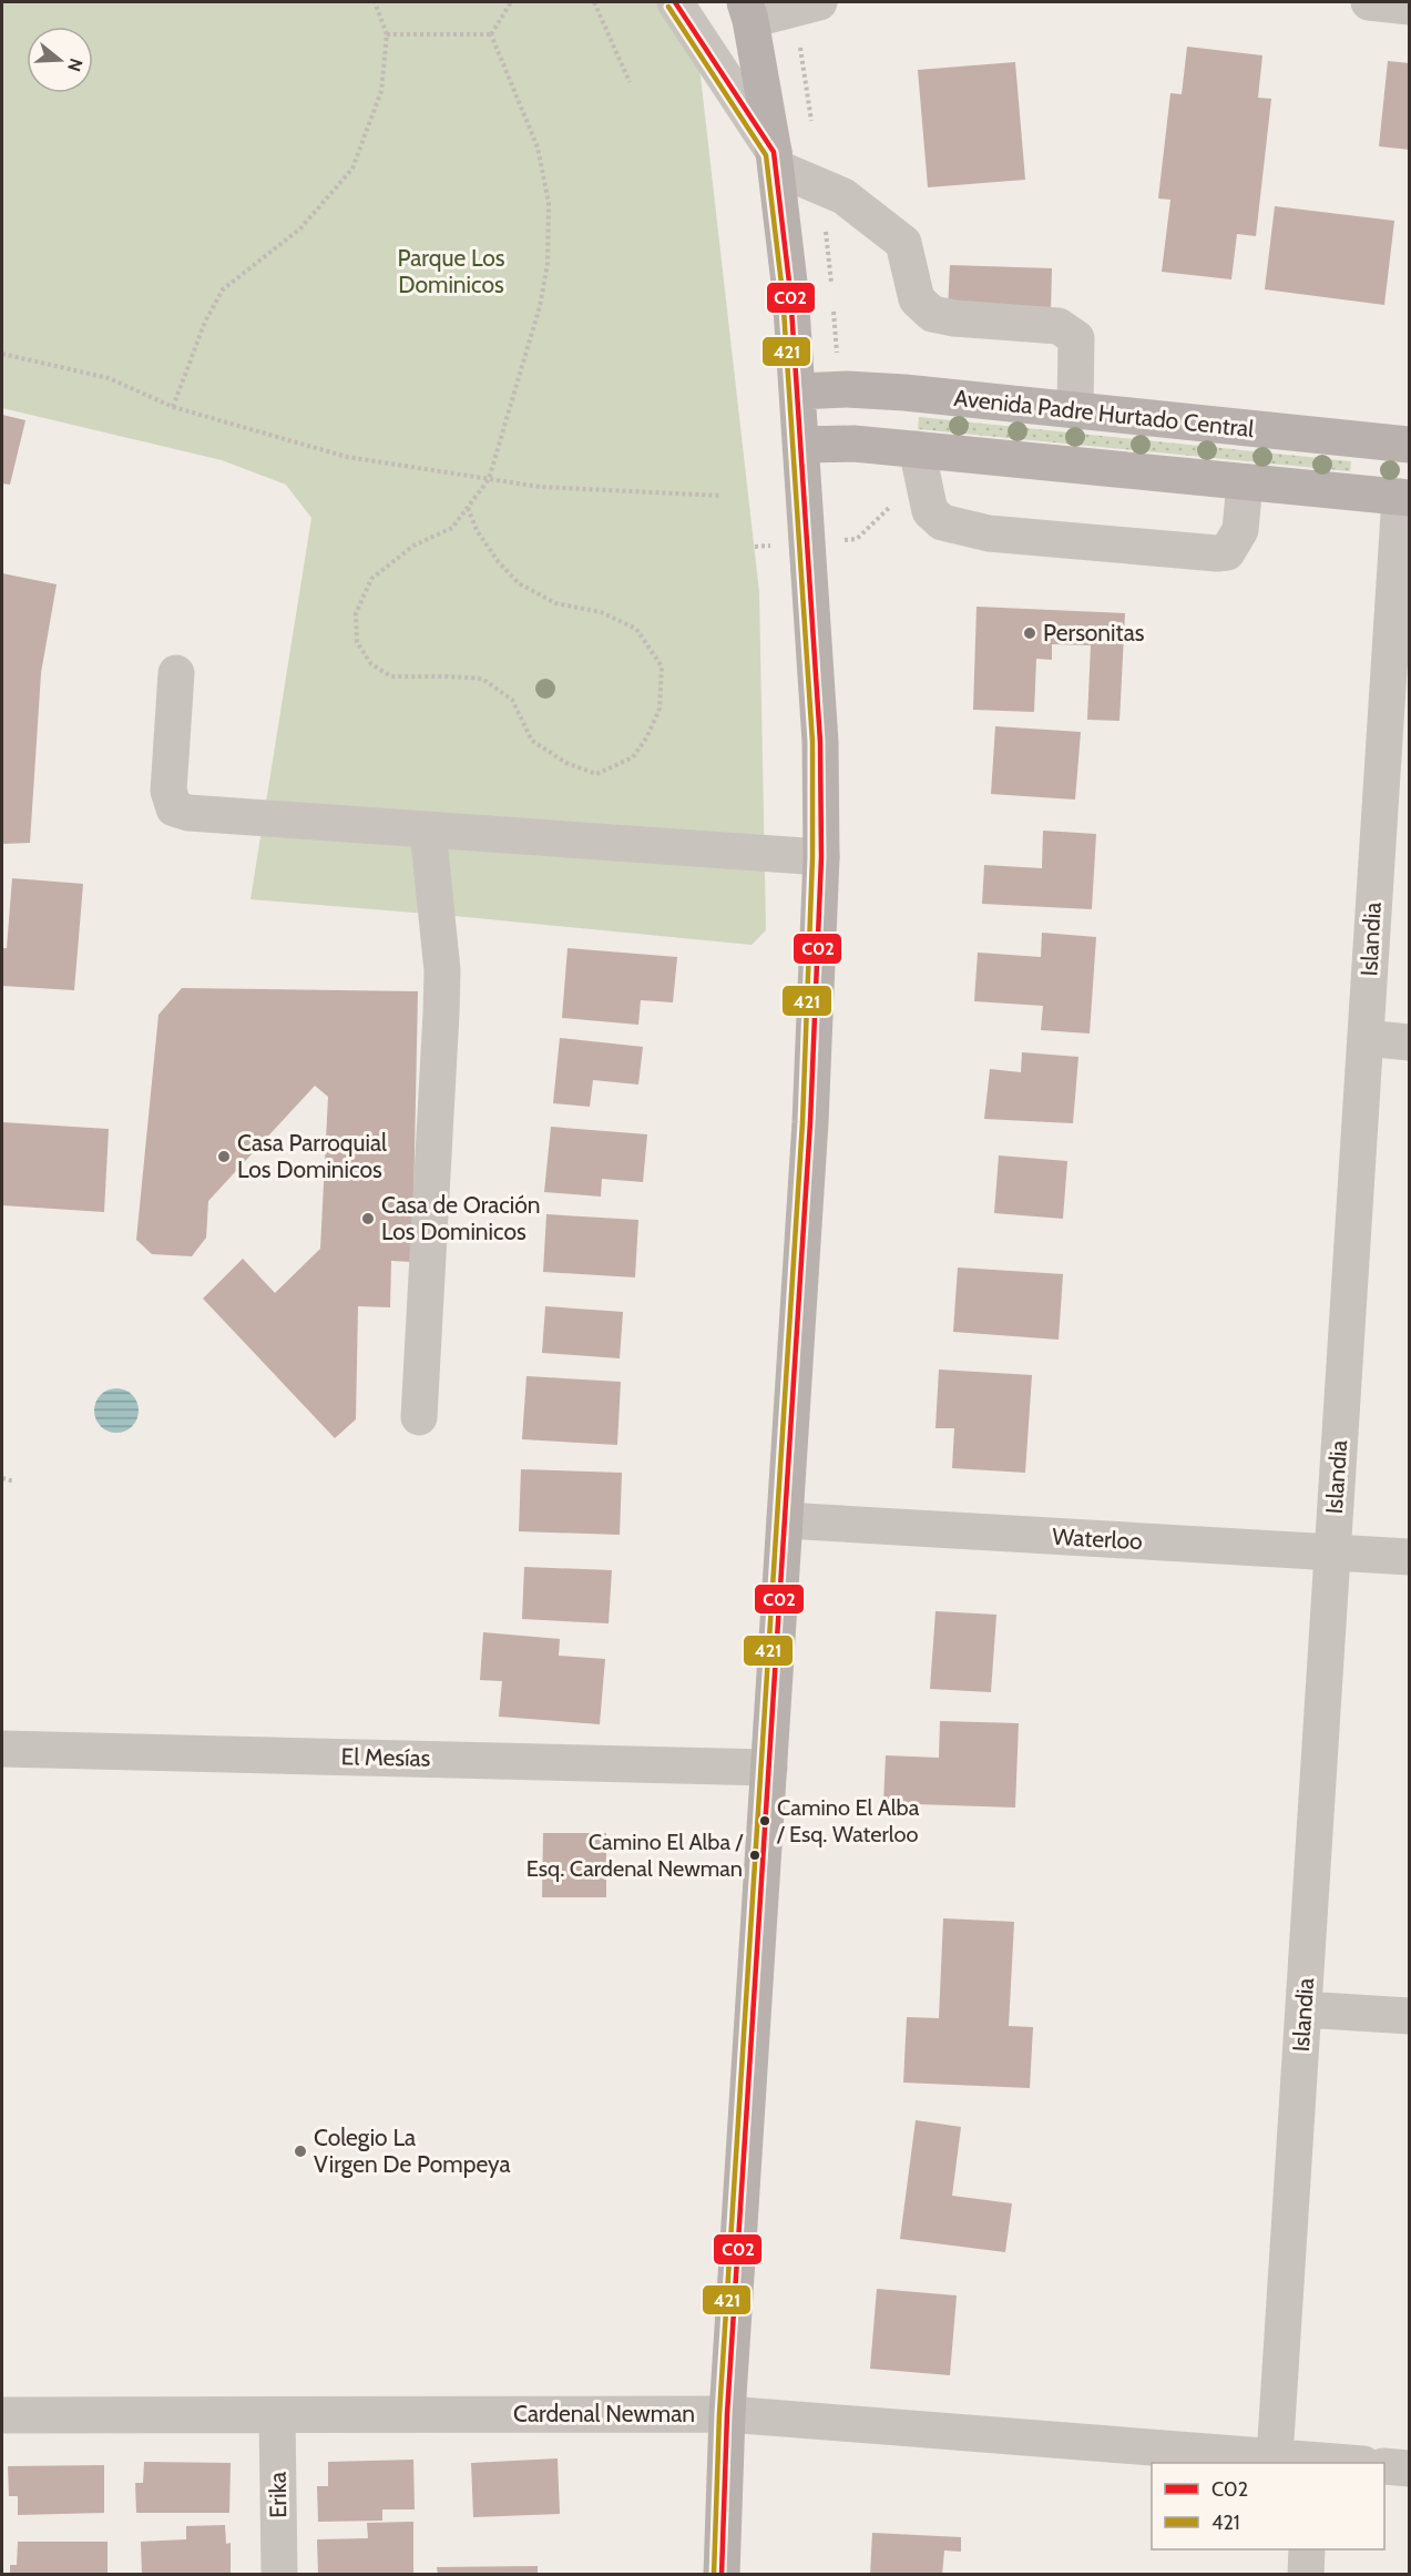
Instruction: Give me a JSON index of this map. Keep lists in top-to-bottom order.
{
  "streets": {
    "main road": ["Avenida Padre Hurtado Central"],
    "street": [
      "Islandia",
      "Waterloo",
      "El Mesías",
      "Cardenal Newman",
      "Erika"
    ]
  },
  "crossings": [
    ["Islandia", "Waterloo"],
    ["Islandia", "Cardenal Newman"],
    ["Cardenal Newman", "Erika"]
  ],
  "parks": ["Parque Los Dominicos"],
  "places": [
    "Personitas",
    "Casa Parroquial Los Dominicos",
    "Casa de Oración Los Dominicos",
    "Camino El Alba / Esq. Waterloo",
    "Camino El Alba / Esq. Cardenal Newman",
    "Colegio La Virgen De Pompeya"
  ],
  "lines": ["transit line C02", "transit line 421"],
  "legend": ["C02", "421"],
  "north": "right"
}
